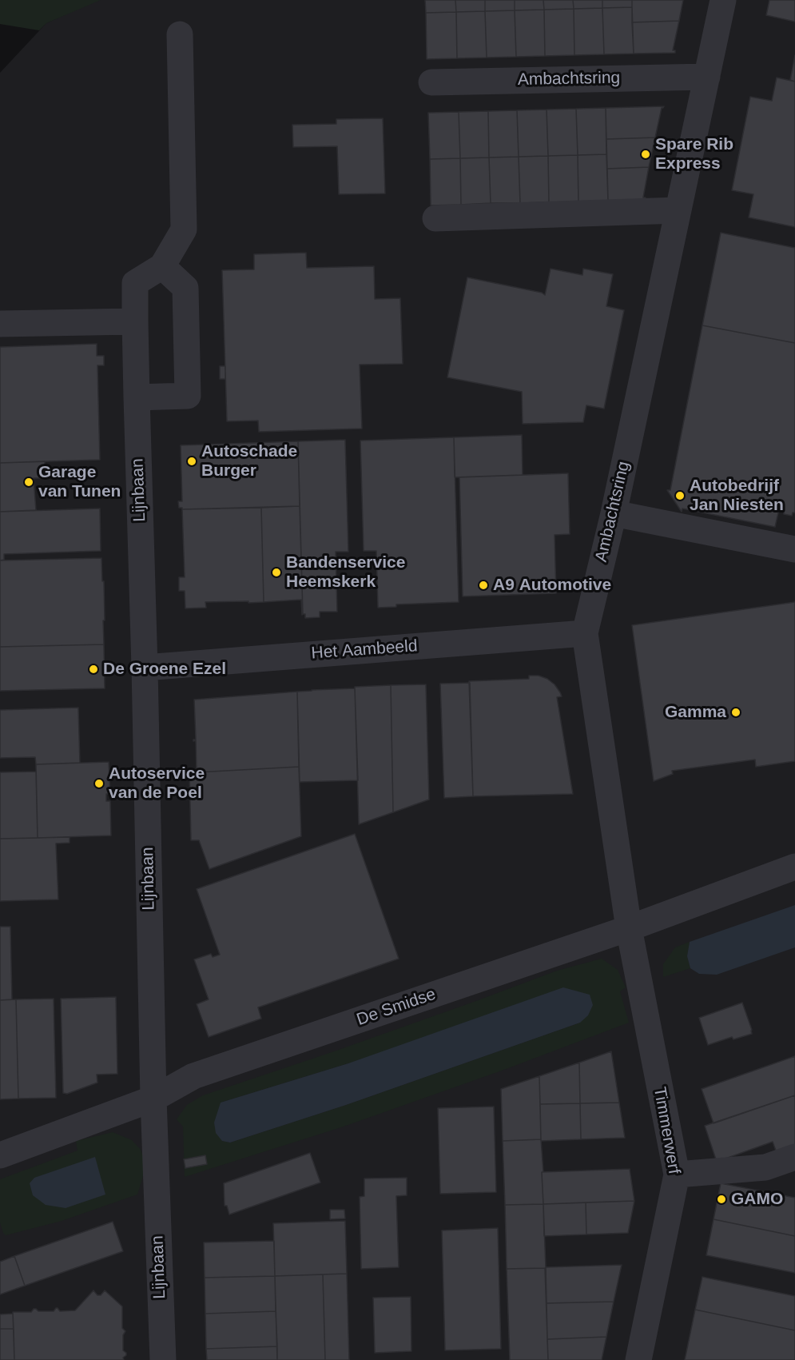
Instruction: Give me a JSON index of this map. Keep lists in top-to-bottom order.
{
  "streets": {
    "street": [
      "Ambachtsring",
      "Lijnbaan",
      "Het Aambeeld",
      "De Smidse",
      "Timmerwerf"
    ]
  },
  "crossings": [
    ["Ambachtsring", "Het Aambeeld"],
    ["Ambachtsring", "De Smidse"],
    ["Ambachtsring", "Timmerwerf"],
    ["Lijnbaan", "Het Aambeeld"],
    ["Lijnbaan", "De Smidse"],
    ["De Smidse", "Timmerwerf"]
  ],
  "places": [
    "Spare Rib Express",
    "Autoschade Burger",
    "Garage van Tunen",
    "Autobedrijf Jan Niesten",
    "Bandenservice Heemskerk",
    "A9 Automotive",
    "De Groene Ezel",
    "Gamma",
    "Autoservice van de Poel",
    "GAMO"
  ]
}
